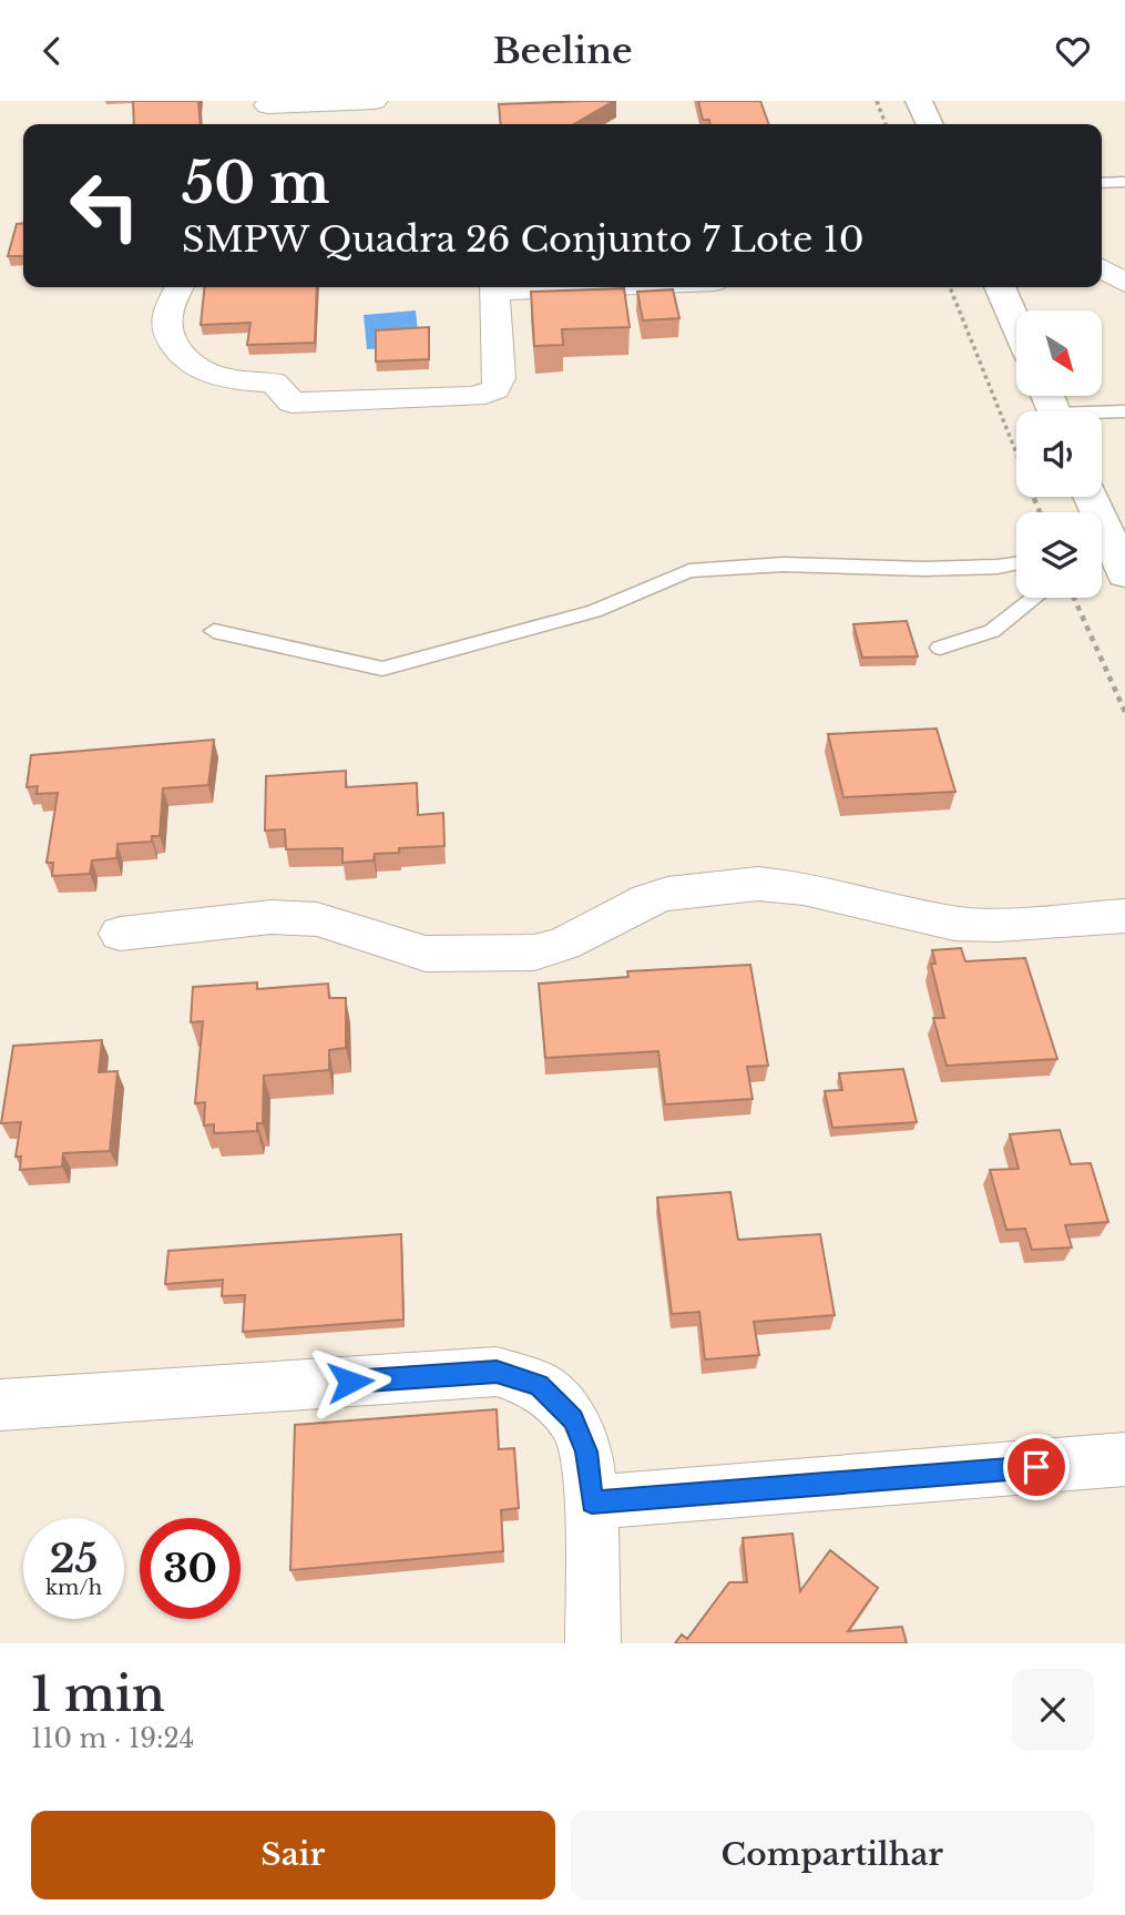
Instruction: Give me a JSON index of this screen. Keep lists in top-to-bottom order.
{
  "north": "bottom right",
  "page": {
    "header": "Beeline",
    "turn": ["50 m", "SMPW Quadra 26 Conjunto 7 Lote 10"],
    "speed": "25 km/h",
    "limit": "30",
    "heading": ["1 min", "110 m · 19:24"],
    "buttons": ["Sair", "Compartilhar"]
  }
}
